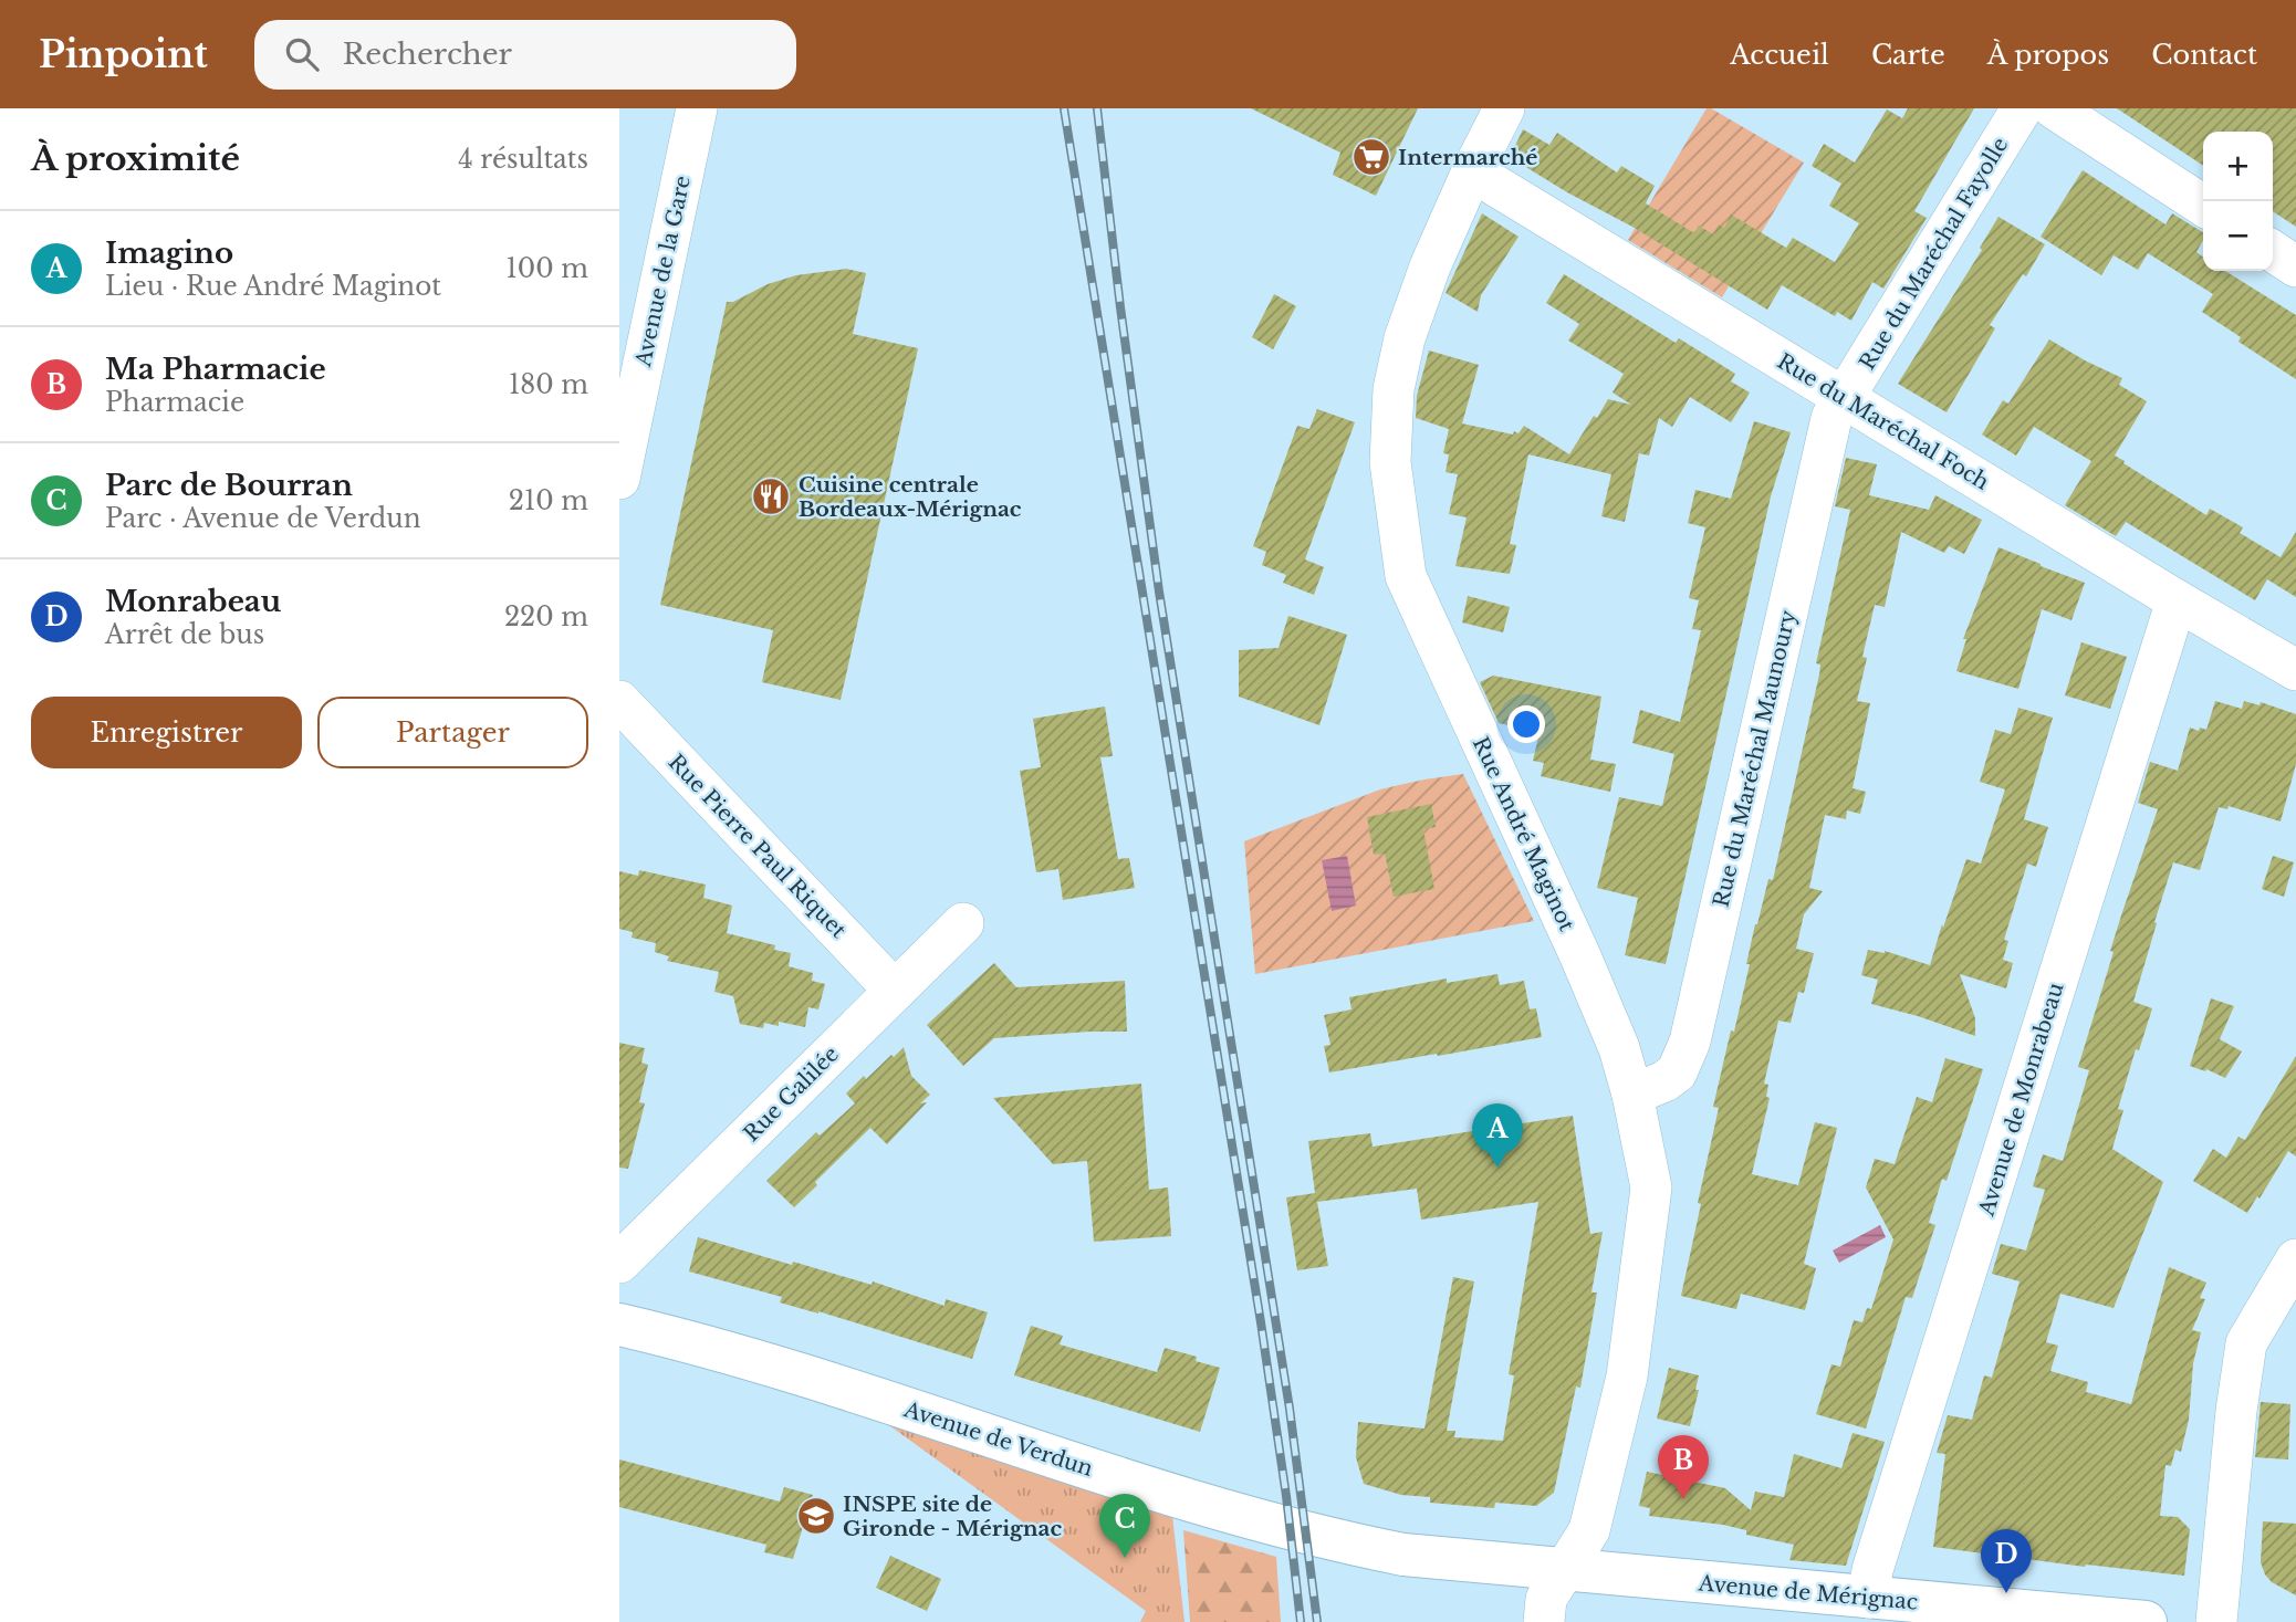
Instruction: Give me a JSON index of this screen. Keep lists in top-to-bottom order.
{
  "streets": {
    "main road": ["Avenue de Verdun", "Avenue de Mérignac"],
    "street": [
      "Rue du Maréchal Fayolle",
      "Avenue de la Gare",
      "Rue du Maréchal Foch",
      "Rue du Maréchal Maunoury",
      "Rue André Maginot",
      "Rue Pierre Paul Riquet",
      "Rue Galilée",
      "Avenue de Monrabeau"
    ]
  },
  "crossings": [
    ["Rue du Maréchal Fayolle", "Rue du Maréchal Foch"],
    ["Rue du Maréchal Fayolle", "Rue du Maréchal Maunoury"],
    ["Rue du Maréchal Foch", "Rue du Maréchal Maunoury"],
    ["Rue du Maréchal Foch", "Rue André Maginot"],
    ["Rue du Maréchal Foch", "Avenue de Monrabeau"],
    ["Rue du Maréchal Maunoury", "Rue André Maginot"],
    ["Rue André Maginot", "Avenue de Verdun"],
    ["Rue André Maginot", "Avenue de Mérignac"],
    ["Rue Pierre Paul Riquet", "Rue Galilée"],
    ["Avenue de Monrabeau", "Avenue de Mérignac"],
    ["Avenue de Verdun", "Avenue de Mérignac"]
  ],
  "places": {
    "supermarket": ["Intermarché"],
    "restaurant": ["Cuisine centrale Bordeaux-Mérignac"],
    "school or university": ["INSPE site de Gironde - Mérignac"]
  },
  "page": {
    "header": "Pinpoint",
    "search": "Rechercher",
    "nav": [
      "Accueil",
      "Carte",
      "À propos",
      "Contact"
    ],
    "heading": ["À proximité", "4 résultats"],
    "map_buttons": ["+", "−"],
    "list": [
      {
        "mark": "A",
        "name": "Imagino",
        "note": "Lieu · Rue André Maginot",
        "value": "100 m"
      },
      {
        "mark": "B",
        "name": "Ma Pharmacie",
        "note": "Pharmacie",
        "value": "180 m"
      },
      {
        "mark": "C",
        "name": "Parc de Bourran",
        "note": "Parc · Avenue de Verdun",
        "value": "210 m"
      },
      {
        "mark": "D",
        "name": "Monrabeau",
        "note": "Arrêt de bus",
        "value": "220 m"
      }
    ],
    "buttons": ["Enregistrer", "Partager"],
    "pins": [
      "A",
      "B",
      "C",
      "D"
    ]
  }
}
